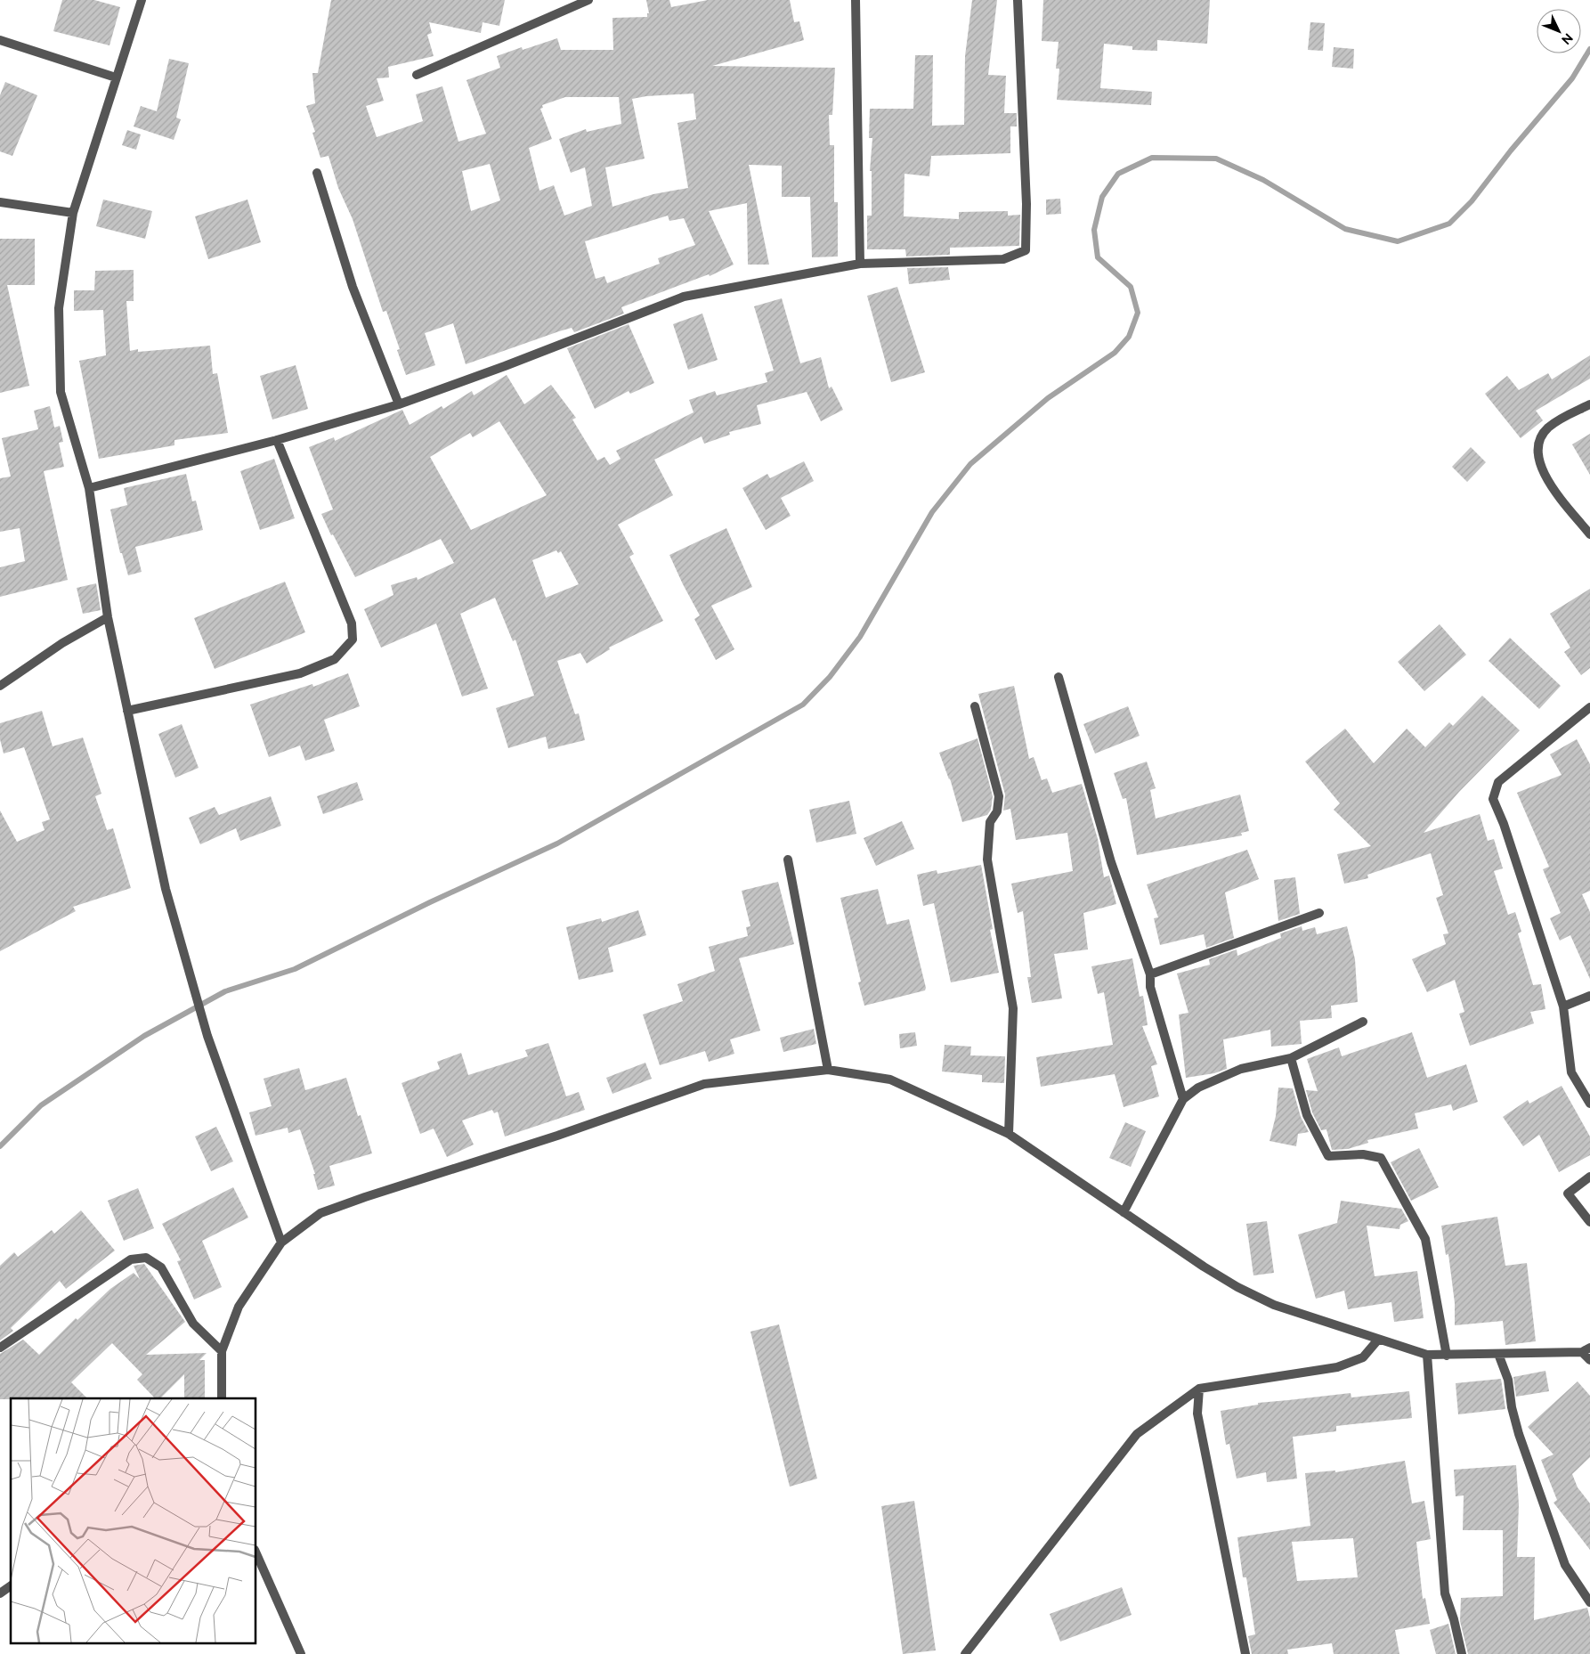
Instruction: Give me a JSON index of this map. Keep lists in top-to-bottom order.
{
  "north": "bottom right"
}
